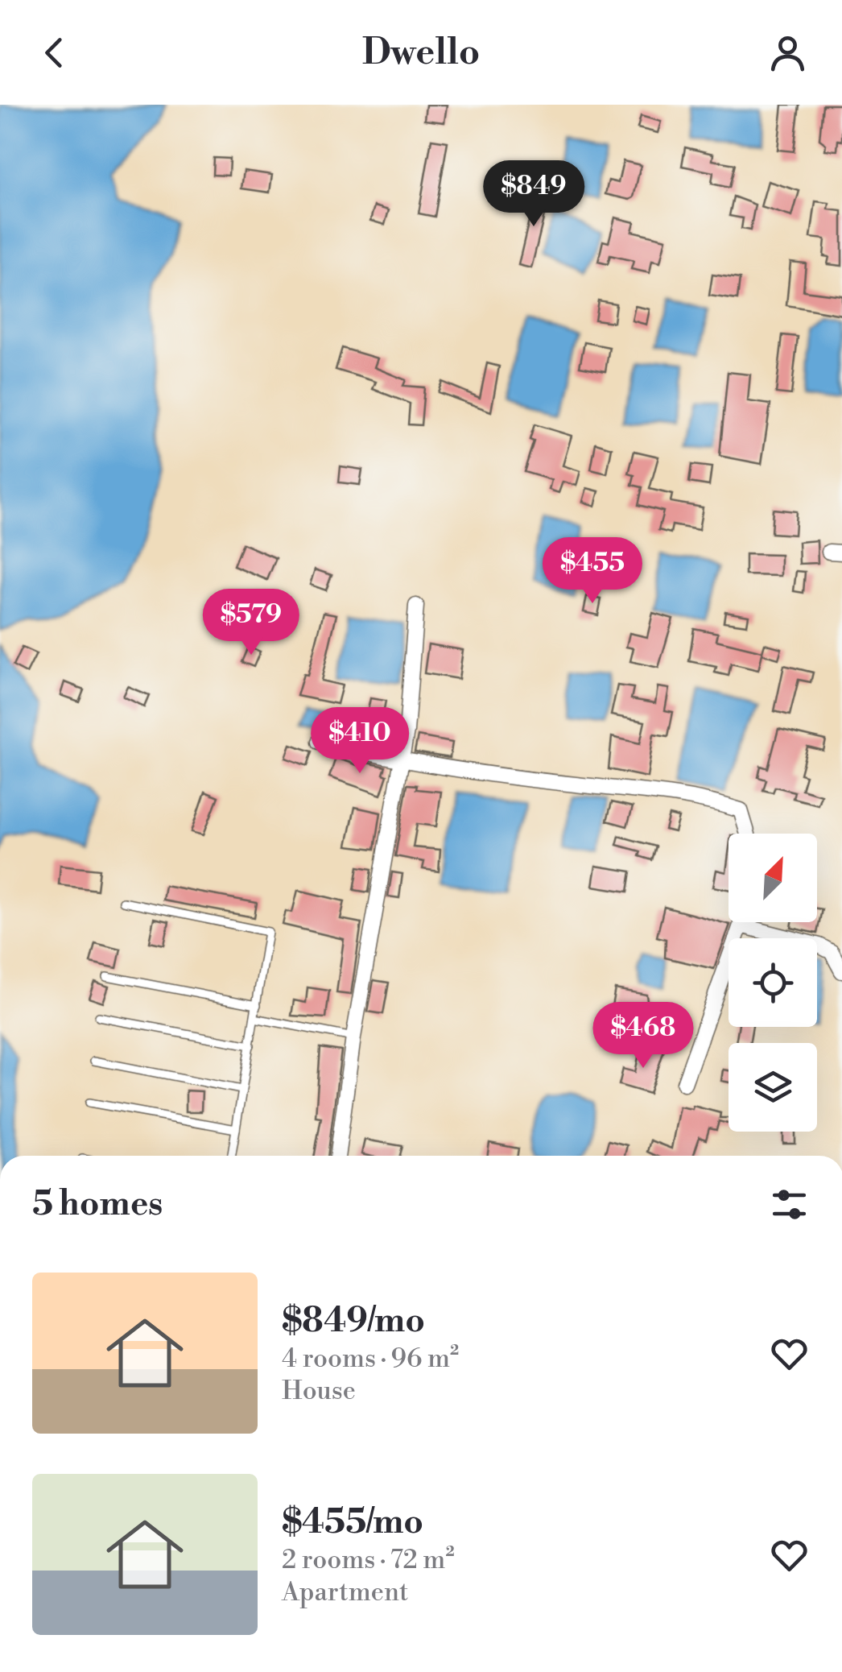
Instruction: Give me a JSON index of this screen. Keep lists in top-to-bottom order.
{
  "north": "top right",
  "page": {
    "header": "Dwello",
    "price": [
      "$849",
      "$455",
      "$579",
      "$410",
      "$468"
    ],
    "heading": "5 homes",
    "list": [
      {
        "name": "$849/mo",
        "note": "4 rooms · 96 m² · House"
      },
      {
        "name": "$455/mo",
        "note": "2 rooms · 72 m² · Apartment"
      }
    ]
  }
}
